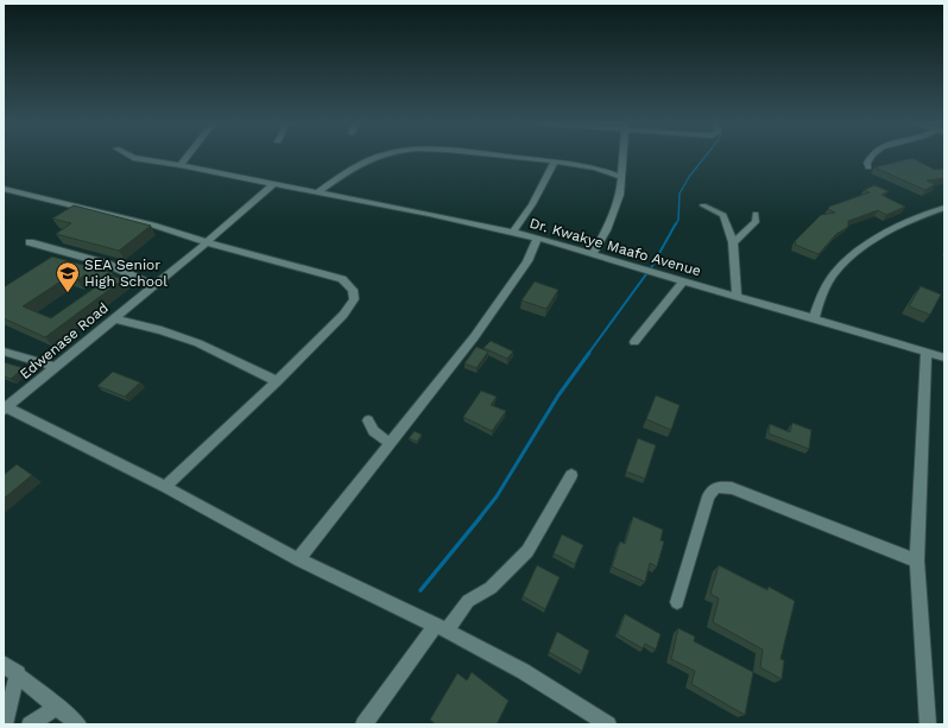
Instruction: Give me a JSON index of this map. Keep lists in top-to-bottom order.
{
  "streets": {
    "street": ["Dr. Kwakye Maafo Avenue", "Edwenase Road"]
  },
  "crossings": [
    ["Dr. Kwakye Maafo Avenue", "Edwenase Road"]
  ],
  "places": {
    "school or university": ["SEA Senior High School"]
  }
}
